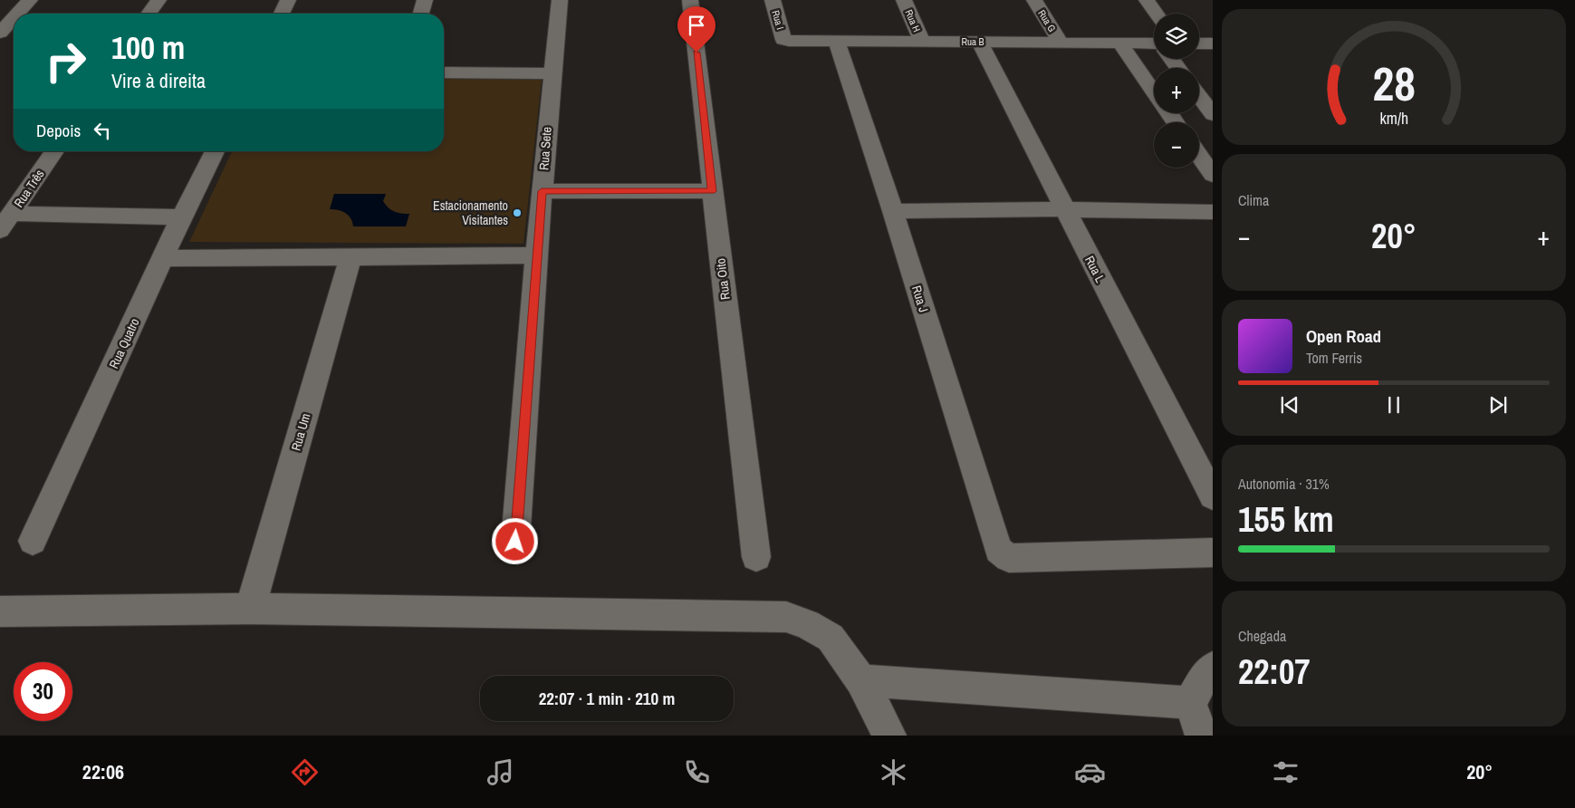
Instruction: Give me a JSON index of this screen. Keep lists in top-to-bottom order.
{
  "streets": {
    "street": [
      "Rua I",
      "Rua H",
      "Rua G",
      "Rua B",
      "Rua Sete",
      "Rua Três",
      "Rua L",
      "Rua Oito",
      "Rua J",
      "Rua Quatro",
      "Rua Um"
    ]
  },
  "crossings": [
    ["Rua I", "Rua B"],
    ["Rua H", "Rua B"],
    ["Rua G", "Rua B"],
    ["Rua B", "Rua L"],
    ["Rua B", "Rua J"]
  ],
  "places": ["Estacionamento Visitantes"],
  "page": {
    "map_buttons": ["+", "−"],
    "turn": ["100 m", "Vire à direita"],
    "then": "Depois",
    "tile": [
      "Clima",
      ["Autonomia · 31%", "155 km"],
      ["Chegada", "22:07"]
    ],
    "heat": ["−", "20°", "+"],
    "song": ["Open Road", "Tom Ferris"],
    "limit": "30",
    "trip": "22:07 · 1 min · 210 m",
    "tabs": ["22:06", "20°"],
    "gauge": ["28", "km/h"]
  }
}
